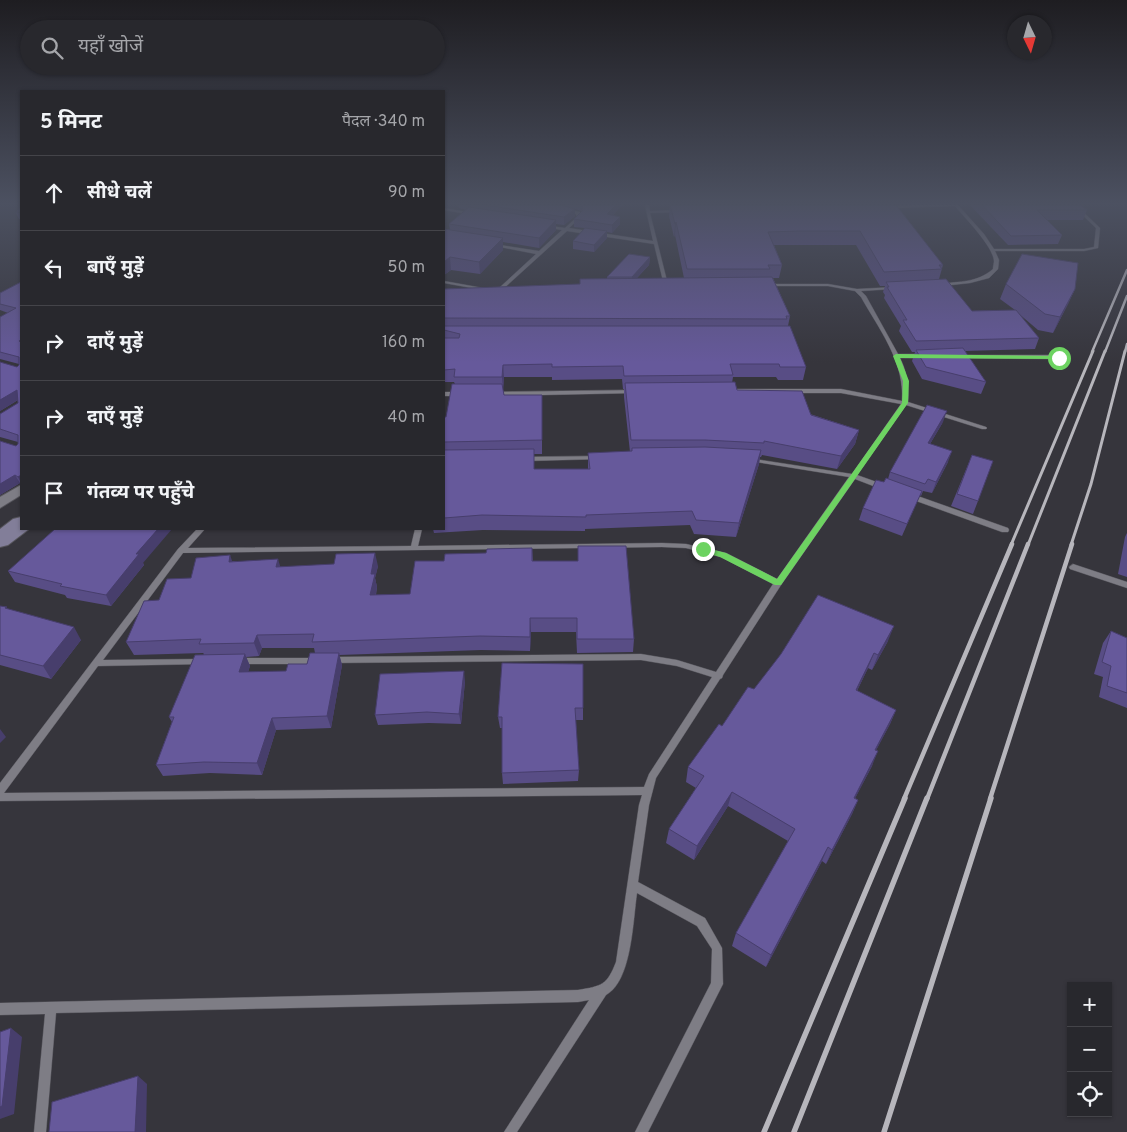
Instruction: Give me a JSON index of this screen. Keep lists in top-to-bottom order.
{
  "north": "bottom",
  "page": {
    "search": "यहाँ खोजें",
    "heading": ["5 मिनट", "पैदल · 340 m"],
    "list": [
      ["सीधे चलें", "90 m"],
      ["बाएँ मुड़ें", "50 m"],
      ["दाएँ मुड़ें", "160 m"],
      ["दाएँ मुड़ें", "40 m"],
      "गंतव्य पर पहुँचे"
    ],
    "map_buttons": ["+", "−"]
  }
}
